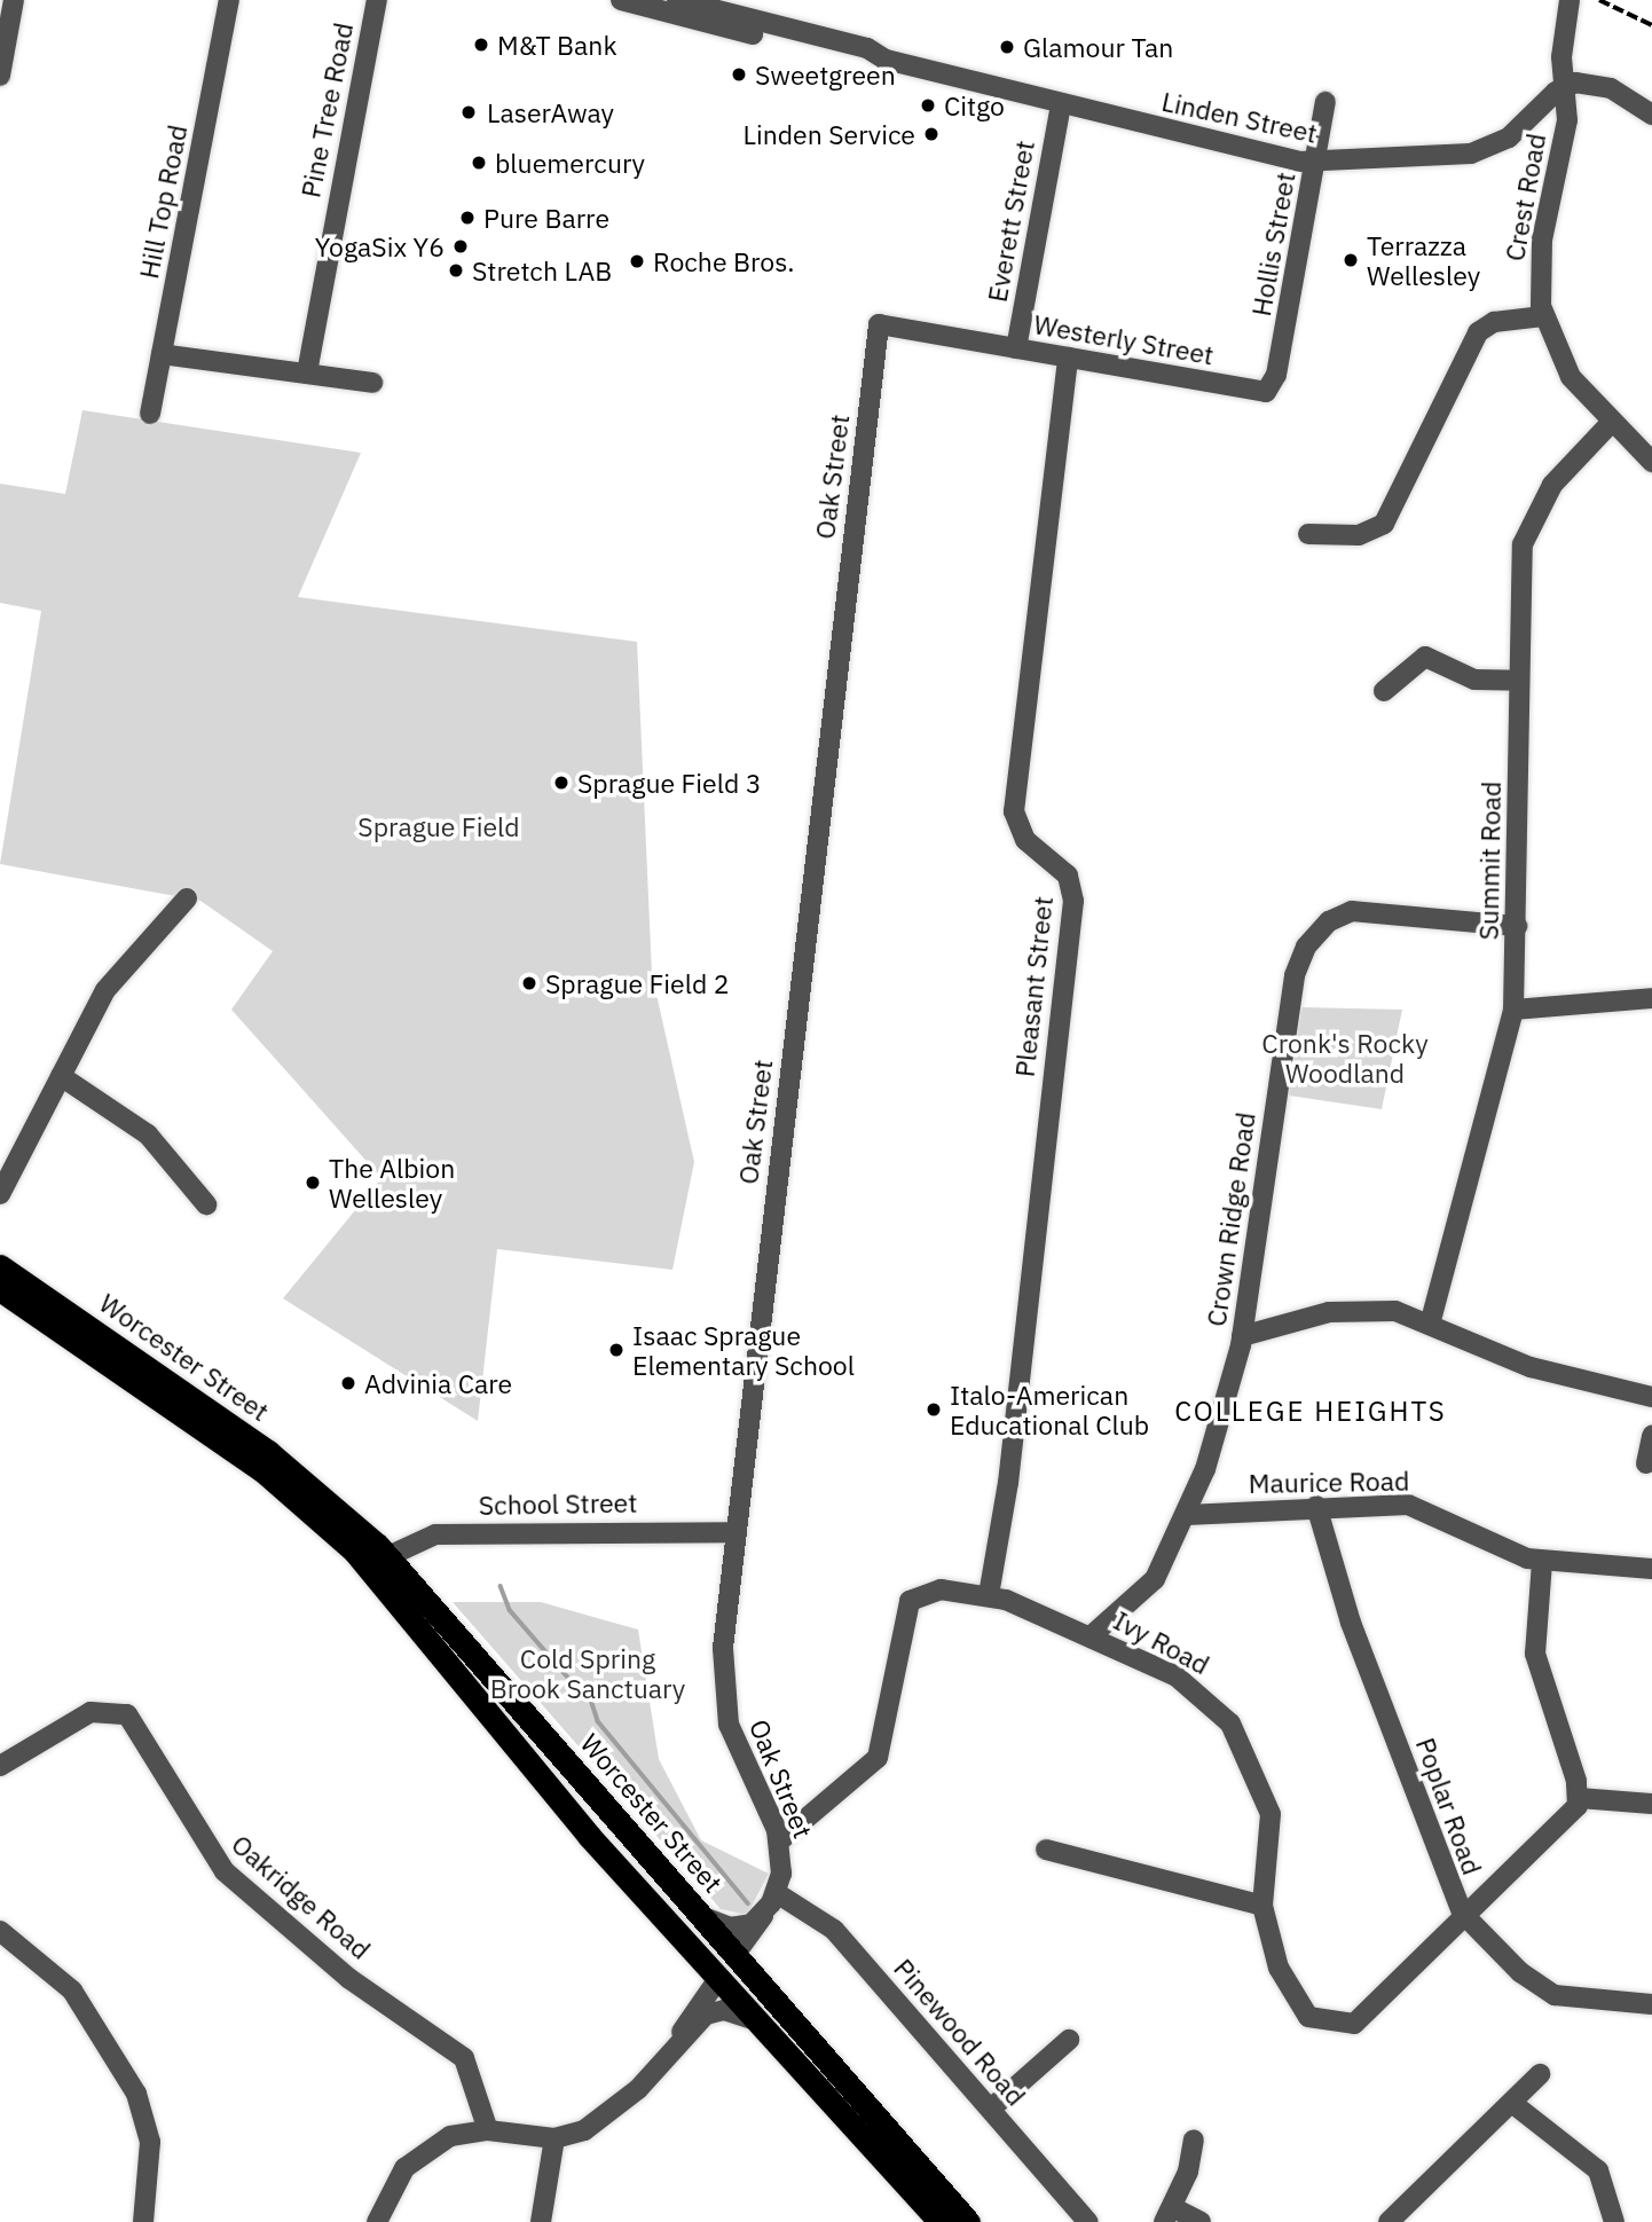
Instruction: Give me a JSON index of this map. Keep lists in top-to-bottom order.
{
  "streets": {
    "highway": ["Worcester Street"],
    "street": [
      "Pine Tree Road",
      "Linden Street",
      "Crest Road",
      "Hill Top Road",
      "Everett Street",
      "Hollis Street",
      "Westerly Street",
      "Oak Street",
      "Summit Road",
      "Pleasant Street",
      "Crown Ridge Road",
      "Maurice Road",
      "School Street",
      "Ivy Road",
      "Poplar Road",
      "Oakridge Road",
      "Pinewood Road"
    ]
  },
  "crossings": [
    ["Linden Street", "Crest Road"],
    ["Linden Street", "Everett Street"],
    ["Linden Street", "Hollis Street"],
    ["Crest Road", "Summit Road"],
    ["Everett Street", "Westerly Street"],
    ["Hollis Street", "Westerly Street"],
    ["Westerly Street", "Oak Street"],
    ["Westerly Street", "Pleasant Street"],
    ["Oak Street", "Worcester Street"],
    ["Oak Street", "School Street"],
    ["Oak Street", "Ivy Road"],
    ["Oak Street", "Pinewood Road"],
    ["Summit Road", "Crown Ridge Road"],
    ["Pleasant Street", "Ivy Road"],
    ["Crown Ridge Road", "Maurice Road"],
    ["Crown Ridge Road", "Ivy Road"],
    ["Worcester Street", "School Street"],
    ["Maurice Road", "Poplar Road"],
    ["Ivy Road", "Poplar Road"]
  ],
  "districts": ["COLLEGE HEIGHTS"],
  "parks": ["Sprague Field", "Cronk's Rocky Woodland", "Cold Spring Brook Sanctuary"],
  "places": [
    "M&T Bank",
    "Glamour Tan",
    "Sweetgreen",
    "Citgo",
    "LaserAway",
    "Linden Service",
    "bluemercury",
    "Pure Barre",
    "YogaSix Y6",
    "Terrazza Wellesley",
    "Roche Bros.",
    "Stretch LAB",
    "Sprague Field 3",
    "Sprague Field 2",
    "The Albion Wellesley",
    "Isaac Sprague Elementary School",
    "Advinia Care",
    "Italo-American Educational Club"
  ]
}
